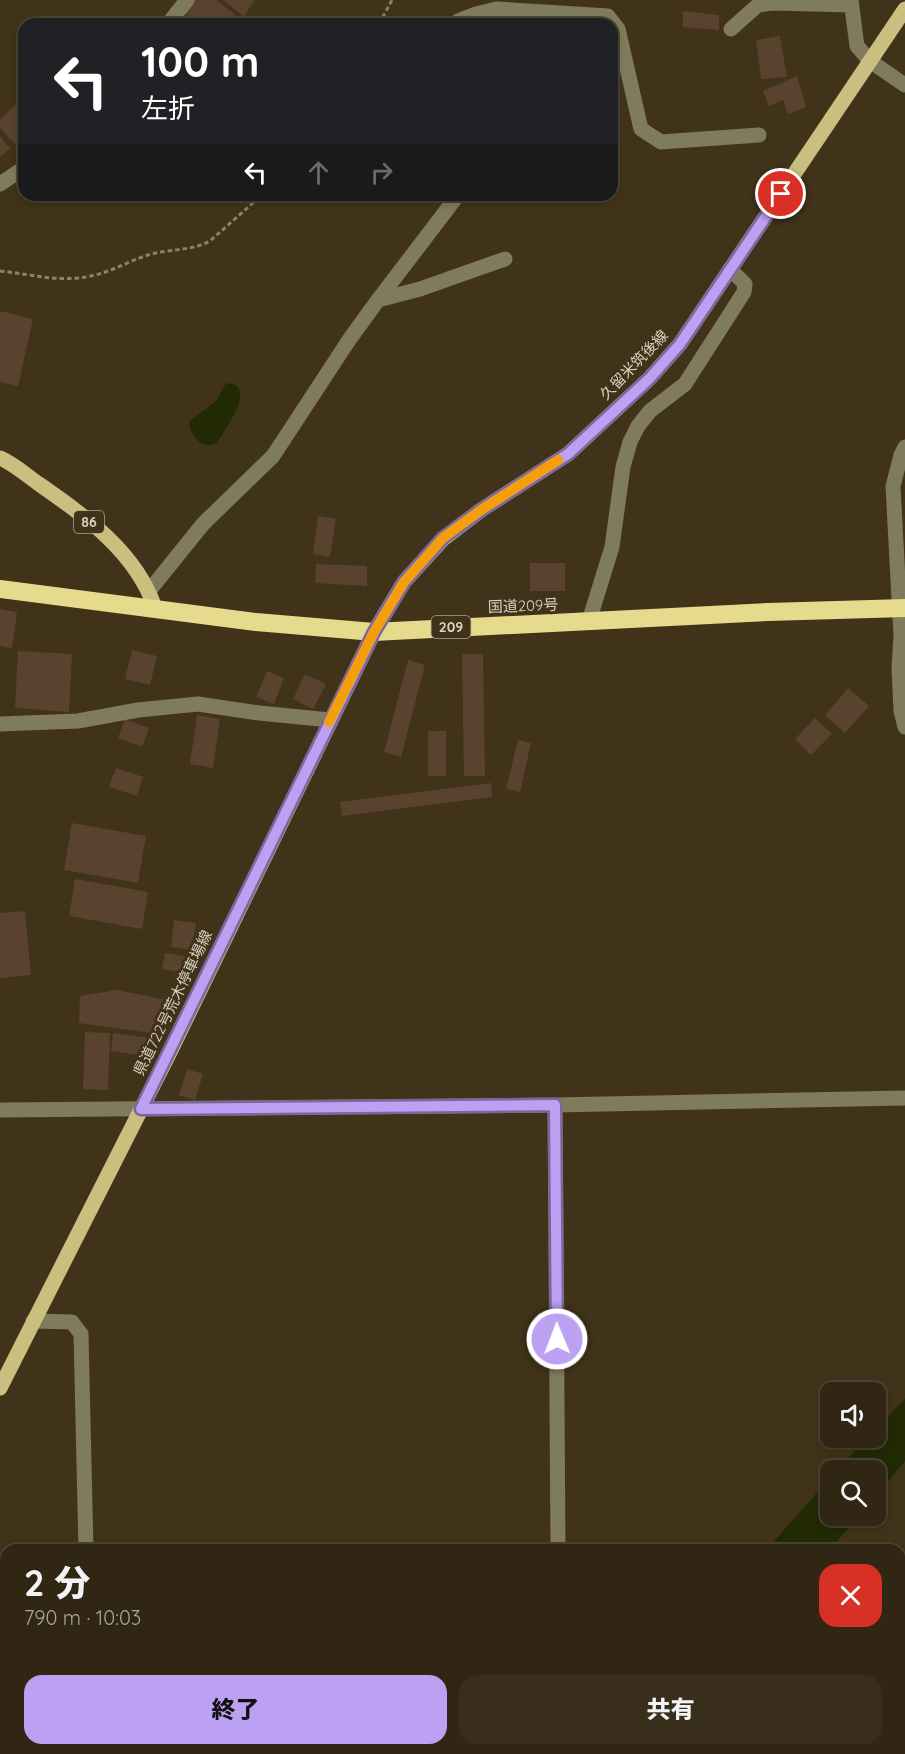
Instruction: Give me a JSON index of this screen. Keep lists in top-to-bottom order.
{
  "streets": {
    "highway": ["国道209号", "209"],
    "main road": ["久留米筑後線", "86", "県道722号荒木停車場線"]
  },
  "crossings": [
    ["久留米筑後線", "国道209号"],
    ["久留米筑後線", "県道722号荒木停車場線"],
    ["86", "国道209号"],
    ["国道209号", "県道722号荒木停車場線"]
  ],
  "page": {
    "turn": ["100 m", "左折"],
    "heading": ["2 分", "790 m · 10:03"],
    "buttons": ["終了", "共有"]
  }
}
